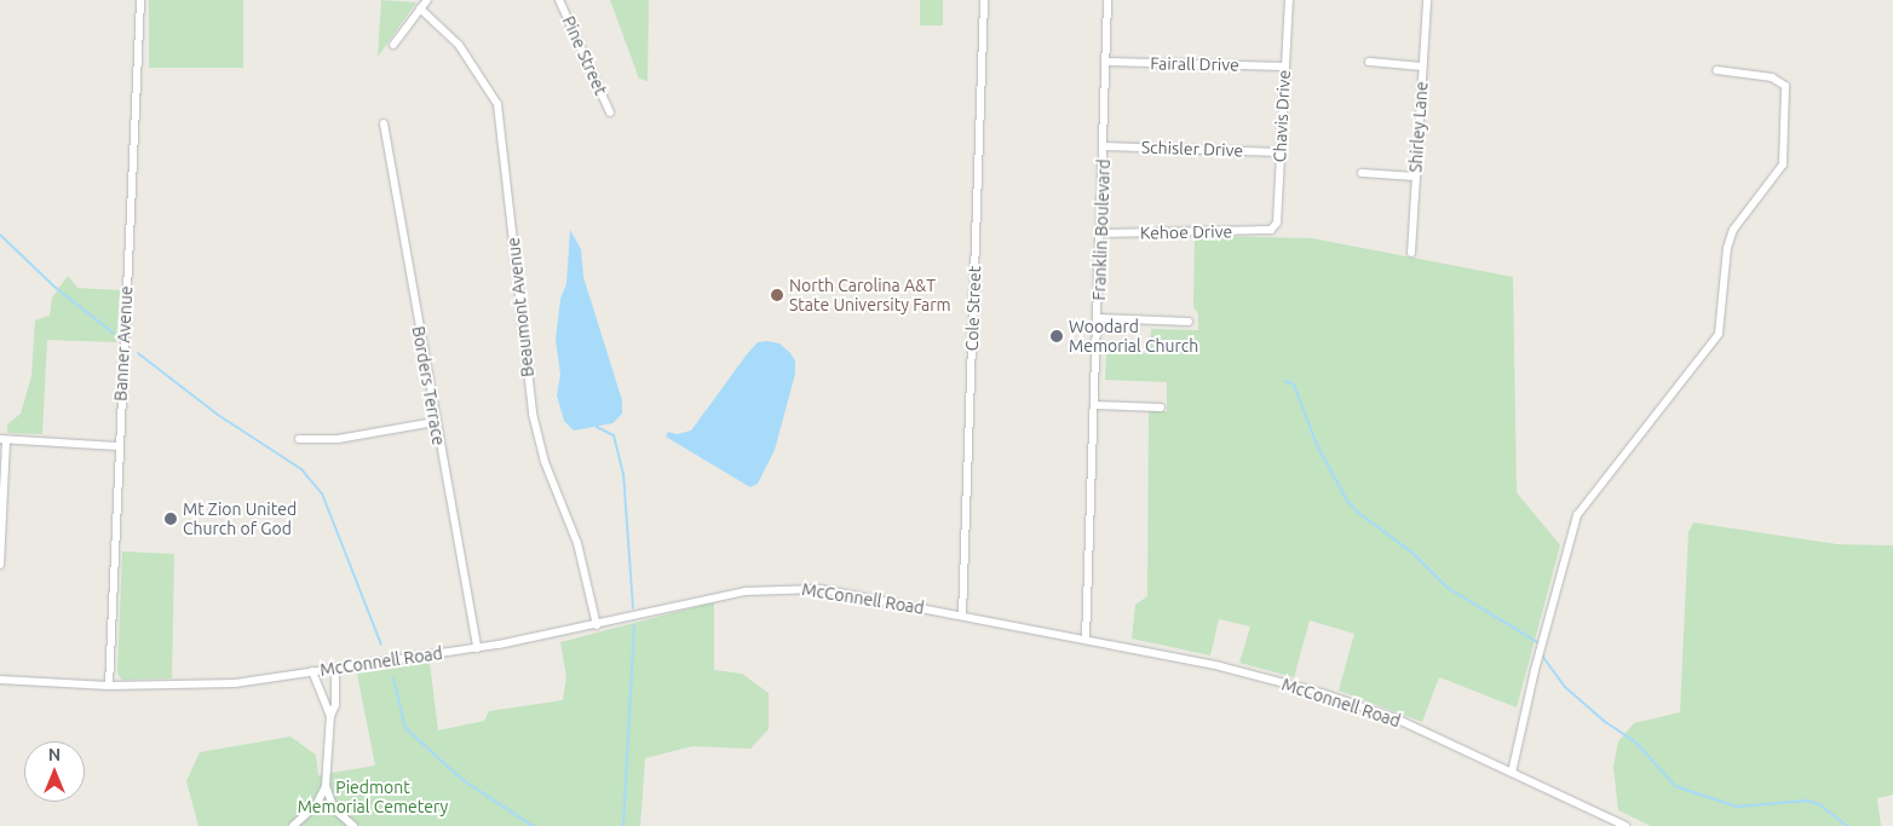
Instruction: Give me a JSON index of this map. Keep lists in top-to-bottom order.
{
  "streets": {
    "street": [
      "Pine Street",
      "Fairall Drive",
      "Chavis Drive",
      "Shirley Lane",
      "Schisler Drive",
      "Franklin Boulevard",
      "Kehoe Drive",
      "Beaumont Avenue",
      "Cole Street",
      "Banner Avenue",
      "Borders Terrace",
      "McConnell Road"
    ]
  },
  "crossings": [
    ["Fairall Drive", "Chavis Drive"],
    ["Fairall Drive", "Franklin Boulevard"],
    ["Chavis Drive", "Schisler Drive"],
    ["Chavis Drive", "Kehoe Drive"],
    ["Schisler Drive", "Franklin Boulevard"],
    ["Franklin Boulevard", "Kehoe Drive"],
    ["Franklin Boulevard", "McConnell Road"],
    ["Beaumont Avenue", "McConnell Road"],
    ["Cole Street", "McConnell Road"],
    ["Banner Avenue", "McConnell Road"],
    ["Borders Terrace", "McConnell Road"]
  ],
  "parks": ["Piedmont Memorial Cemetery"],
  "places": ["North Carolina A&T State University Farm", "Woodard Memorial Church", "Mt Zion United Church of God"],
  "north": "top"
}
